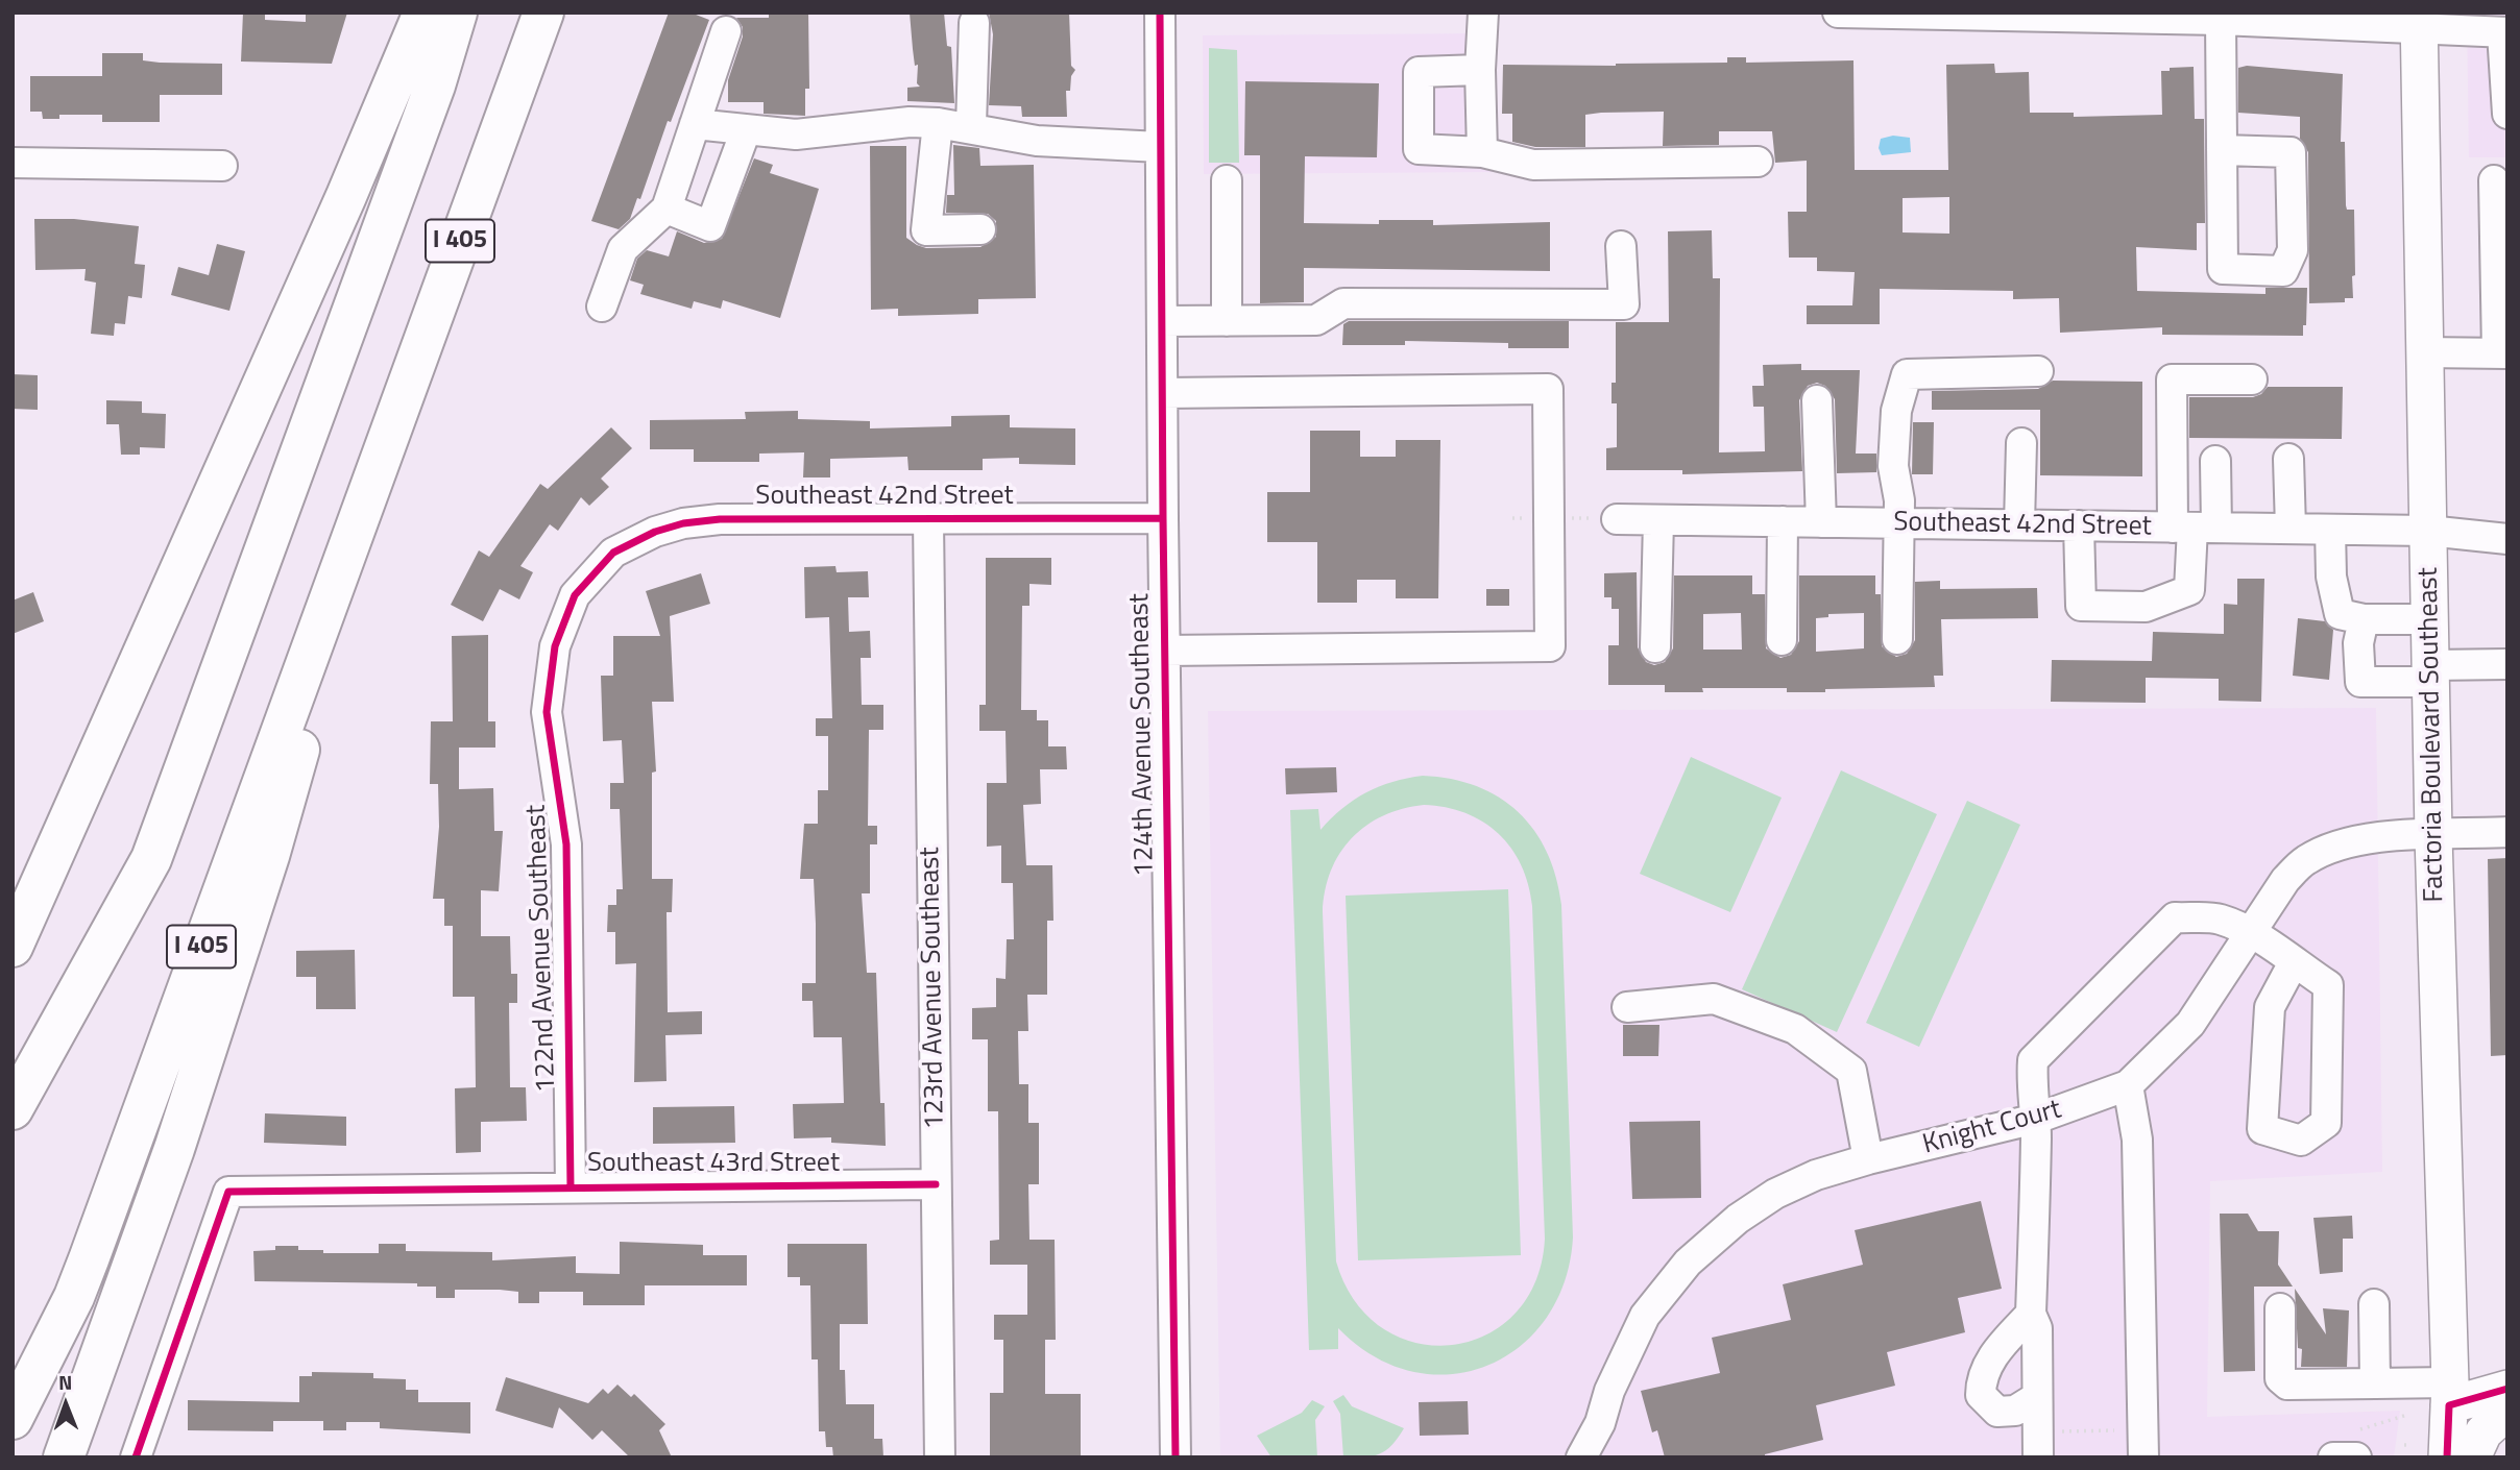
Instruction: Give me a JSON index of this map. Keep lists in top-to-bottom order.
{
  "streets": {
    "highway": ["I 405"],
    "main road": ["Factoria Boulevard Southeast"],
    "street": [
      "Southeast 42nd Street",
      "124th Avenue Southeast",
      "122nd Avenue Southeast",
      "123rd Avenue Southeast",
      "Knight Court",
      "Southeast 43rd Street"
    ]
  },
  "crossings": [
    ["Southeast 42nd Street", "124th Avenue Southeast"],
    ["Southeast 42nd Street", "Factoria Boulevard Southeast"],
    ["Southeast 42nd Street", "122nd Avenue Southeast"],
    ["Southeast 42nd Street", "123rd Avenue Southeast"],
    ["Factoria Boulevard Southeast", "Knight Court"],
    ["122nd Avenue Southeast", "Southeast 43rd Street"],
    ["123rd Avenue Southeast", "Southeast 43rd Street"]
  ],
  "north": "top"
}
